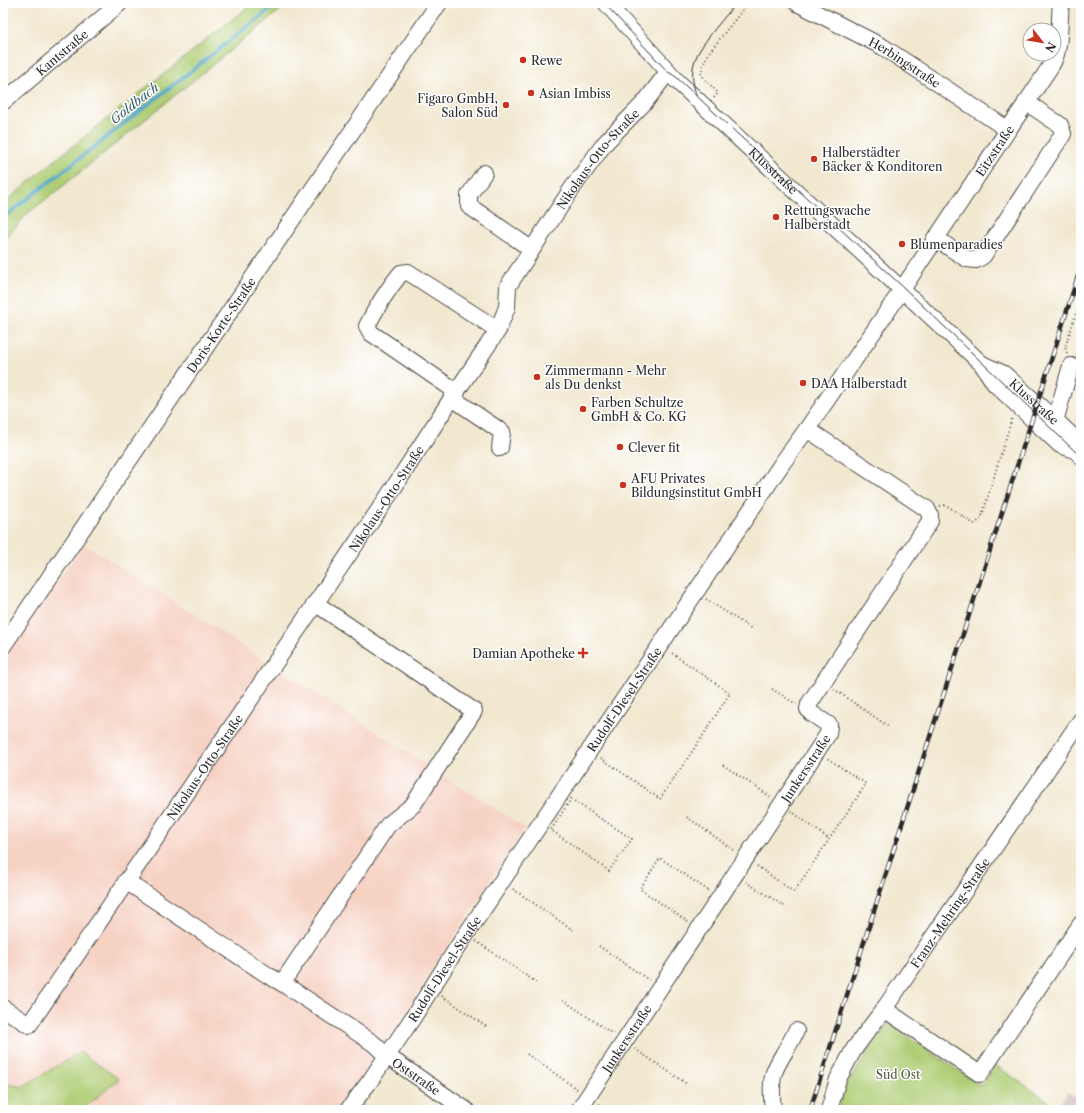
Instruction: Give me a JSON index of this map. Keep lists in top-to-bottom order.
{
  "streets": {
    "street": [
      "Kantstraße",
      "Herbingstraße",
      "Eitzstraße",
      "Nikolaus-Otto-Straße",
      "Klusstraße",
      "Doris-Korte-Straße",
      "Rudolf-Diesel-Straße",
      "Junkersstraße",
      "Franz-Mehring-Straße",
      "Oststraße"
    ]
  },
  "crossings": [
    ["Herbingstraße", "Eitzstraße"],
    ["Eitzstraße", "Klusstraße"],
    ["Eitzstraße", "Rudolf-Diesel-Straße"],
    ["Nikolaus-Otto-Straße", "Klusstraße"],
    ["Klusstraße", "Rudolf-Diesel-Straße"],
    ["Rudolf-Diesel-Straße", "Oststraße"]
  ],
  "water": ["Goldbach"],
  "parks": ["Süd Ost"],
  "places": {
    "other": [
      "Rewe",
      "Asian Imbiss",
      "Figaro GmbH, Salon Süd",
      "Halberstädter Bäcker & Konditoren",
      "Rettungswache Halberstadt",
      "Blumenparadies",
      "Zimmermann - Mehr als Du denkst",
      "DAA Halberstadt",
      "Farben Schultze GmbH & Co. KG",
      "Clever fit",
      "AFU Privates Bildungsinstitut GmbH"
    ],
    "health": ["Damian Apotheke"]
  },
  "north": "bottom right"
}
